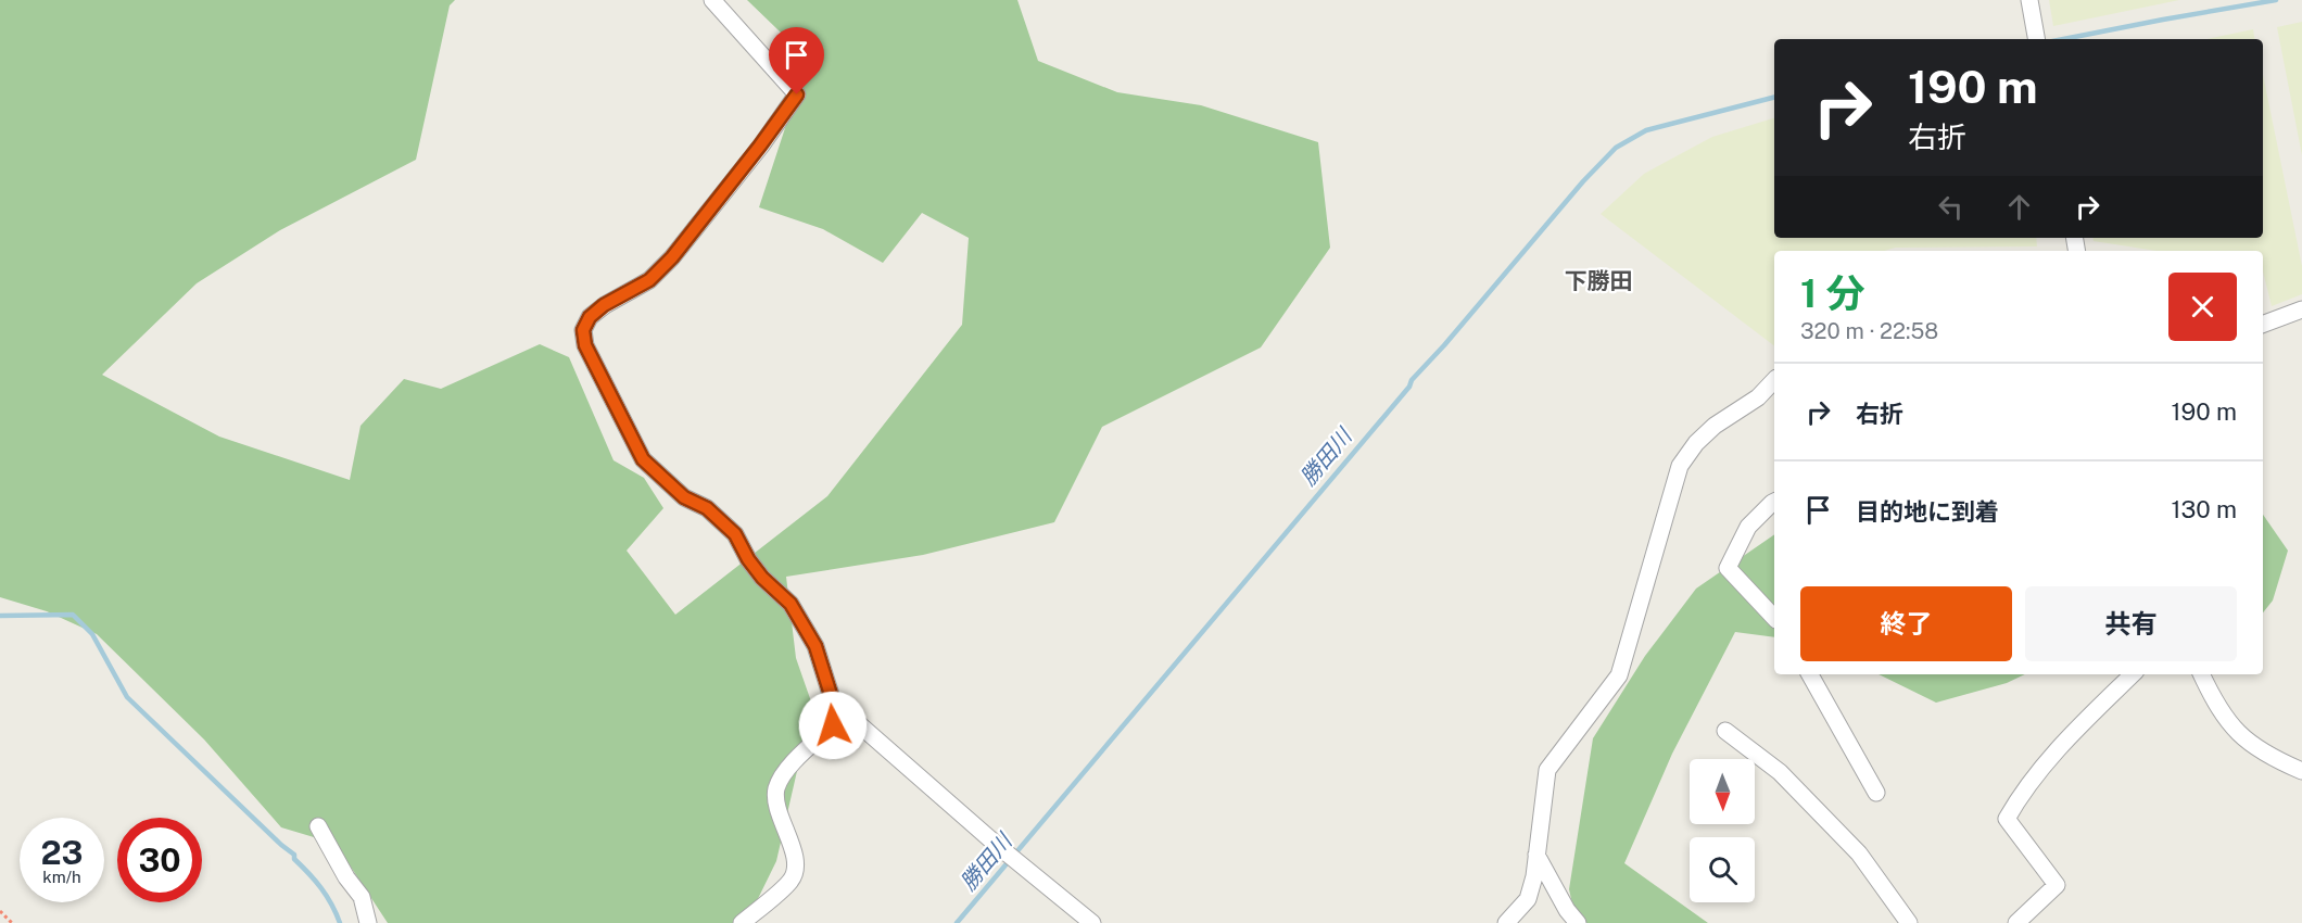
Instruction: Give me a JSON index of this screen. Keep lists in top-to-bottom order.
{
  "districts": ["下勝田"],
  "water": ["勝田川"],
  "north": "bottom",
  "page": {
    "turn": ["190 m", "右折"],
    "heading": ["1 分", "320 m · 22:58"],
    "list": [
      {
        "name": "右折",
        "value": "190 m"
      },
      {
        "name": "目的地に到着",
        "value": "130 m"
      }
    ],
    "buttons": ["終了", "共有"],
    "speed": "23 km/h",
    "limit": "30"
  }
}
